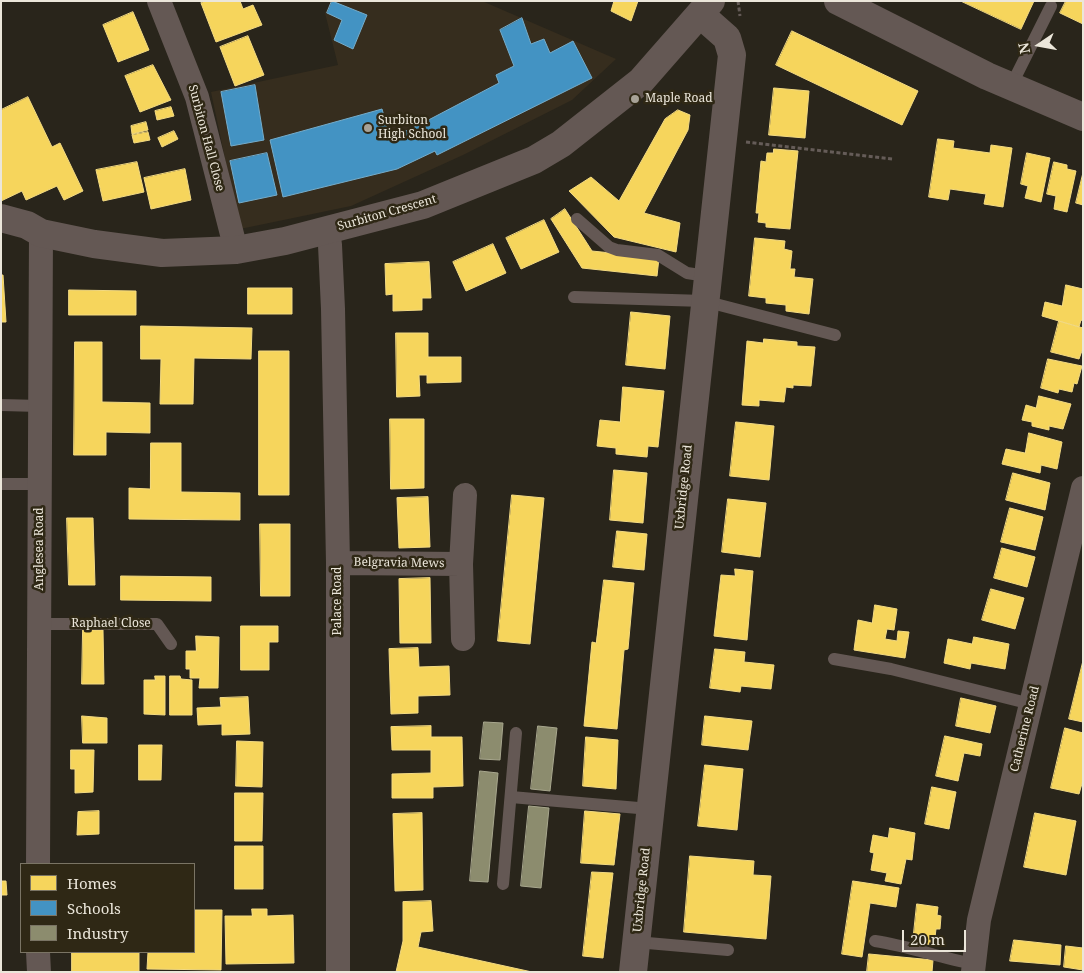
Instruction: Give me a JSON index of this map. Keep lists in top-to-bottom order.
{
  "streets": {
    "street": [
      "Surbiton Hall Close",
      "Surbiton Crescent",
      "Uxbridge Road",
      "Anglesea Road",
      "Belgravia Mews",
      "Palace Road",
      "Catherine Road"
    ],
    "lane": ["Raphael Close"]
  },
  "crossings": [
    ["Surbiton Hall Close", "Surbiton Crescent"],
    ["Surbiton Crescent", "Uxbridge Road"],
    ["Surbiton Crescent", "Anglesea Road"],
    ["Surbiton Crescent", "Palace Road"],
    ["Anglesea Road", "Raphael Close"],
    ["Belgravia Mews", "Palace Road"]
  ],
  "places": ["Maple Road", "Surbiton High School"],
  "legend": ["Homes", "Schools", "Industry"],
  "scale_bar": "20 m",
  "north": "left"
}
